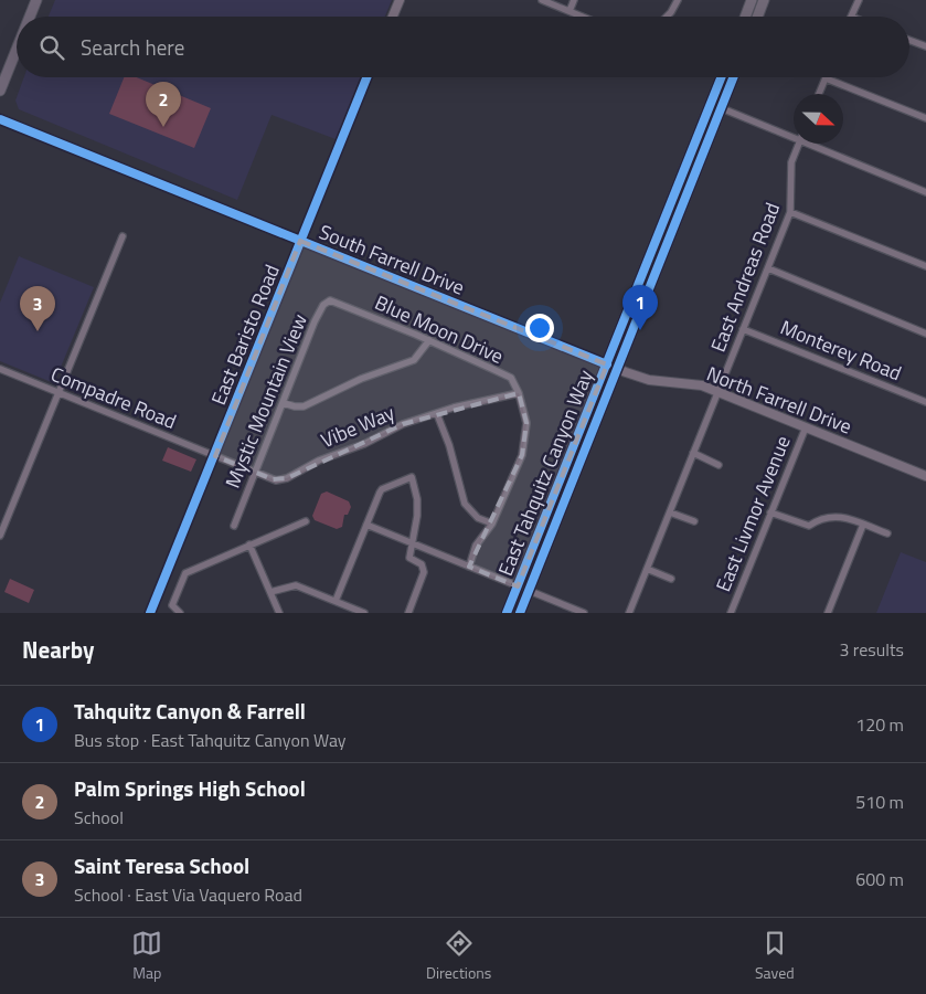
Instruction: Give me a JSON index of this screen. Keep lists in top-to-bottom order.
{
  "streets": {
    "main road": ["East Tahquitz Canyon Way"],
    "street": [
      "South Farrell Drive",
      "East Andreas Road",
      "Blue Moon Drive",
      "East Baristo Road",
      "Monterey Road",
      "Compadre Road",
      "North Farrell Drive",
      "Mystic Mountain View",
      "Vibe Way",
      "East Livmor Avenue"
    ]
  },
  "crossings": [
    ["South Farrell Drive", "East Baristo Road"],
    ["South Farrell Drive", "North Farrell Drive"],
    ["South Farrell Drive", "East Tahquitz Canyon Way"],
    ["East Andreas Road", "Monterey Road"],
    ["East Andreas Road", "North Farrell Drive"],
    ["Blue Moon Drive", "Mystic Mountain View"],
    ["Blue Moon Drive", "Vibe Way"],
    ["East Baristo Road", "Compadre Road"],
    ["East Baristo Road", "Vibe Way"],
    ["Compadre Road", "Vibe Way"],
    ["North Farrell Drive", "East Tahquitz Canyon Way"],
    ["North Farrell Drive", "East Livmor Avenue"],
    ["Mystic Mountain View", "Vibe Way"]
  ],
  "north": "right",
  "page": {
    "search": "Search here",
    "pins": ["2", "1", "3"],
    "heading": ["Nearby", "3 results"],
    "list": [
      {
        "mark": "1",
        "name": "Tahquitz Canyon & Farrell",
        "note": "Bus stop · East Tahquitz Canyon Way",
        "value": "120 m"
      },
      {
        "mark": "2",
        "name": "Palm Springs High School",
        "note": "School",
        "value": "510 m"
      },
      {
        "mark": "3",
        "name": "Saint Teresa School",
        "note": "School · East Via Vaquero Road",
        "value": "600 m"
      }
    ],
    "nav": ["Map", "Directions", "Saved"]
  }
}
